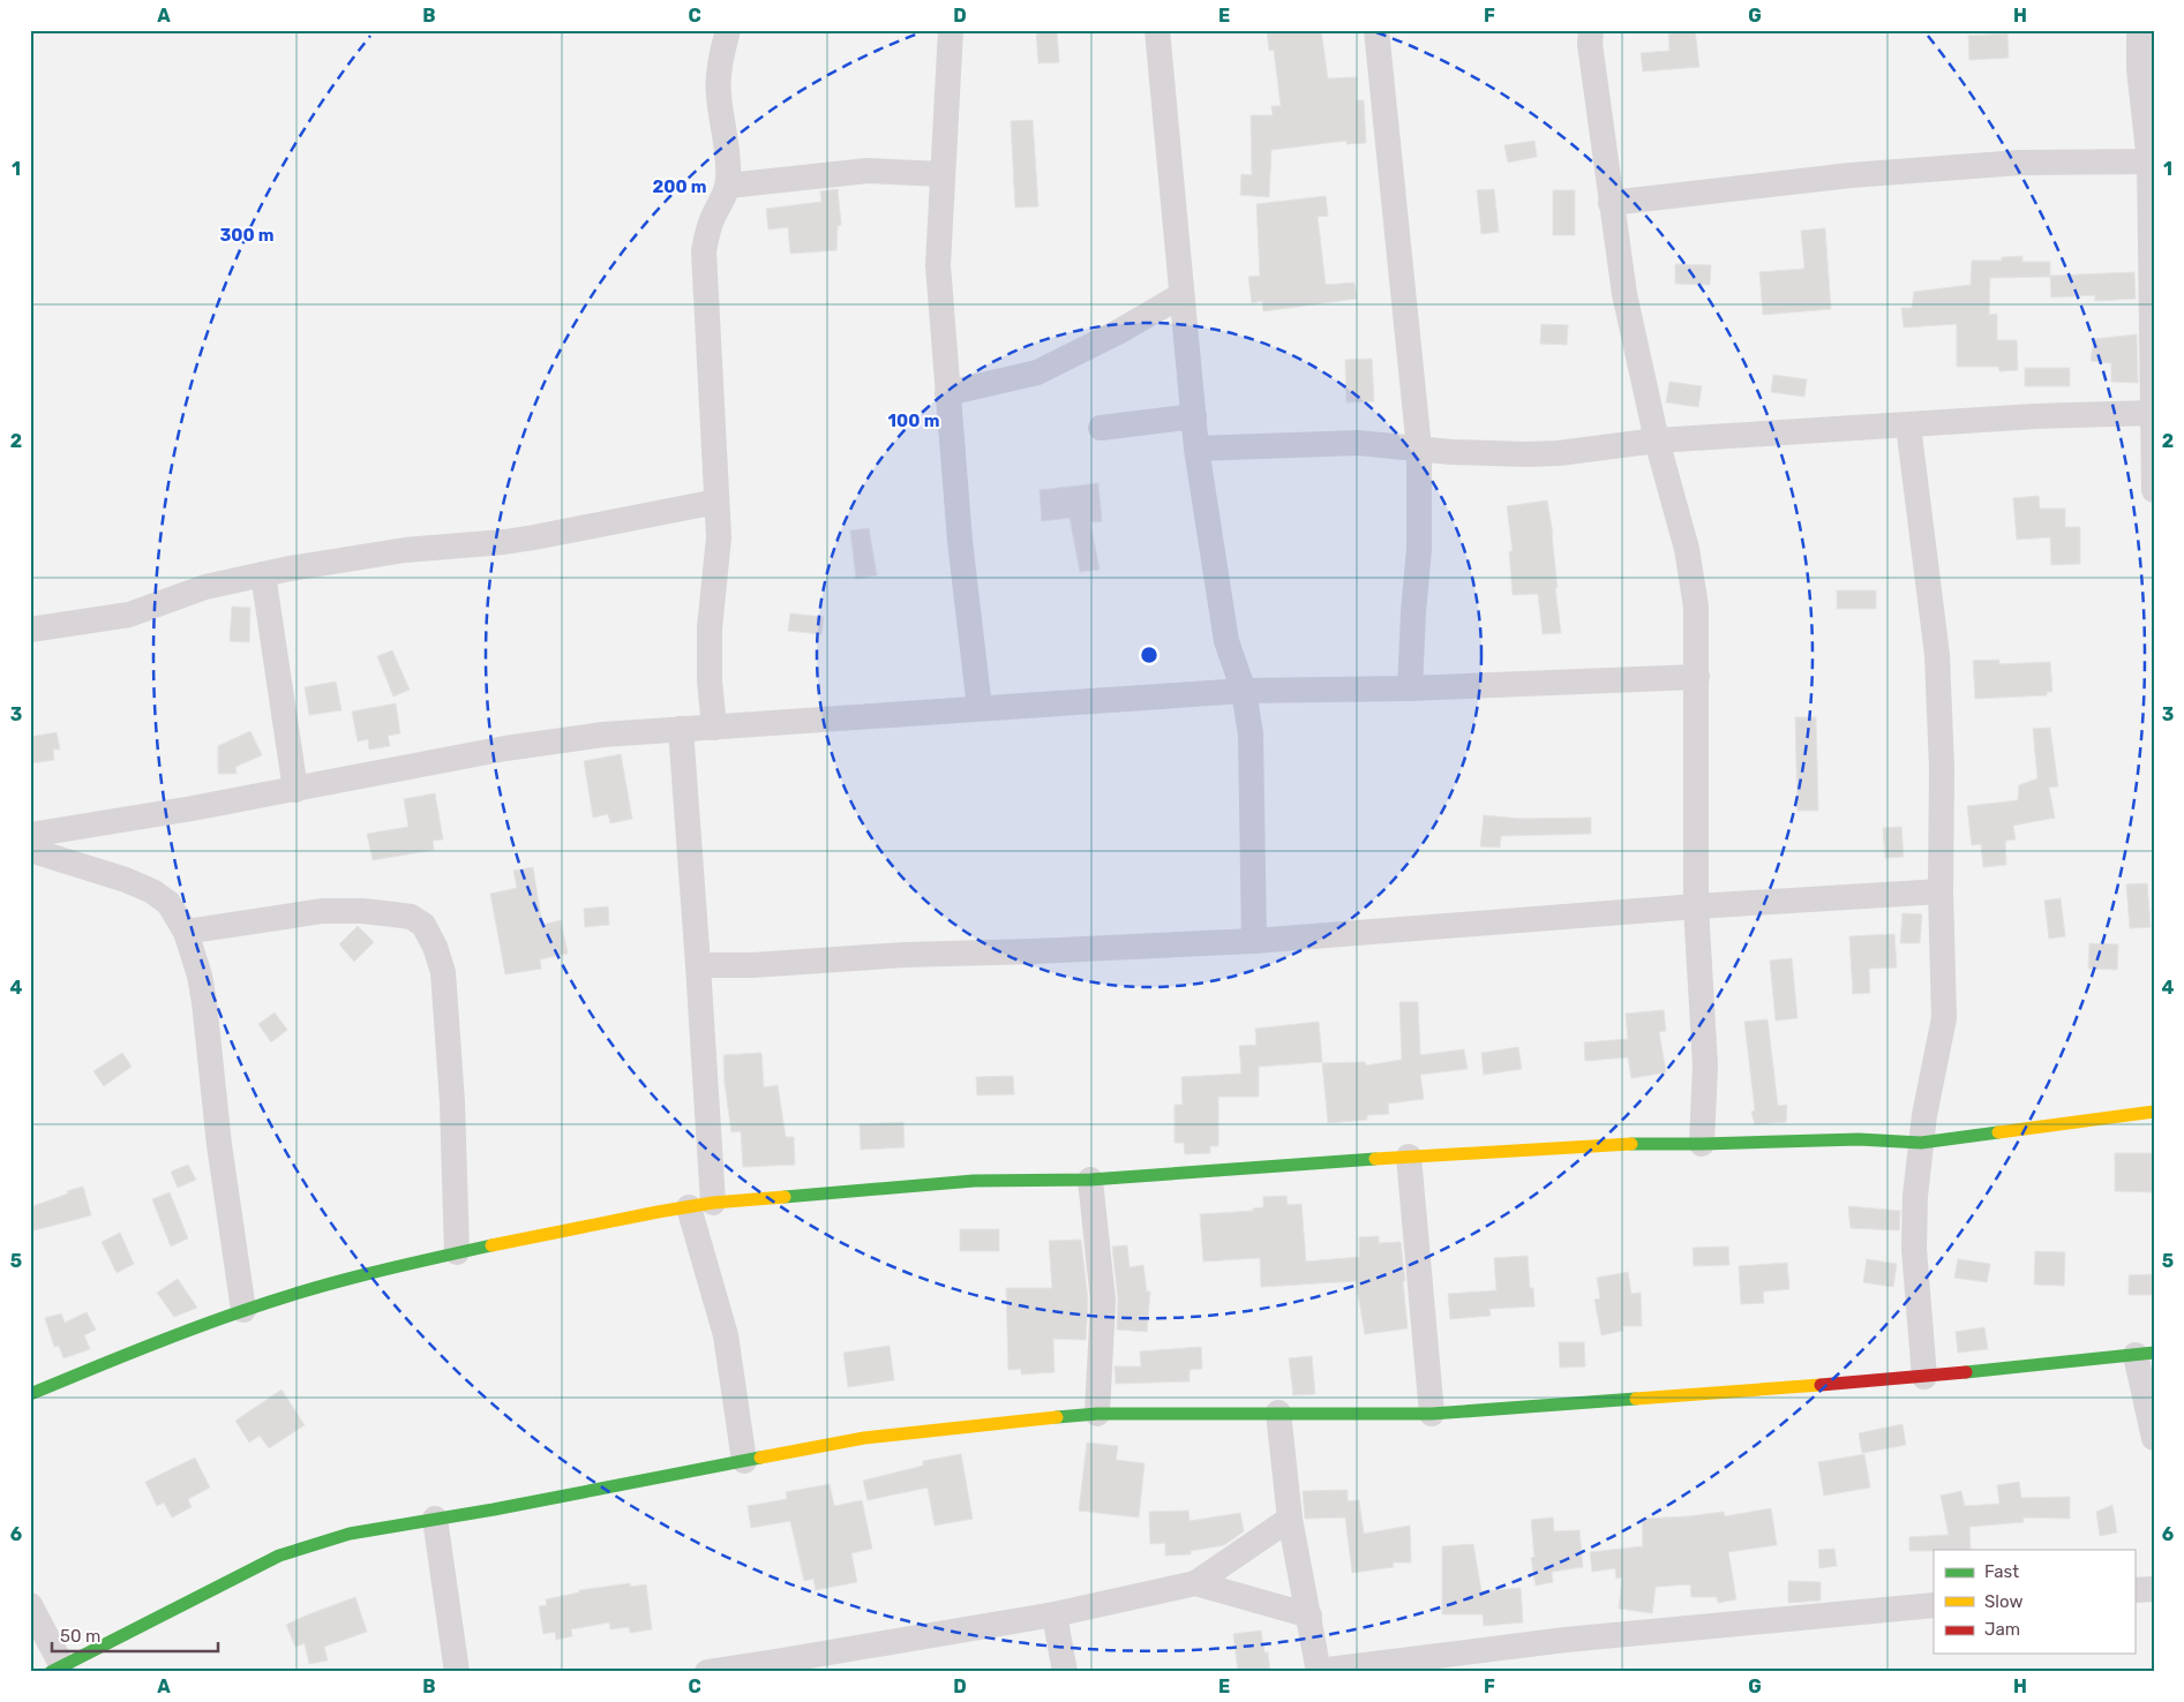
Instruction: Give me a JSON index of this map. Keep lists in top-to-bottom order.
{
  "legend": ["Fast", "Slow", "Jam"],
  "scale_bar": "50 m",
  "grid": {
    "columns": [
      "A",
      "B",
      "C",
      "D",
      "E",
      "F",
      "G",
      "H"
    ],
    "rows": [
      "1",
      "2",
      "3",
      "4",
      "5",
      "6"
    ]
  },
  "rings": ["200 m", "300 m", "100 m"]
}
